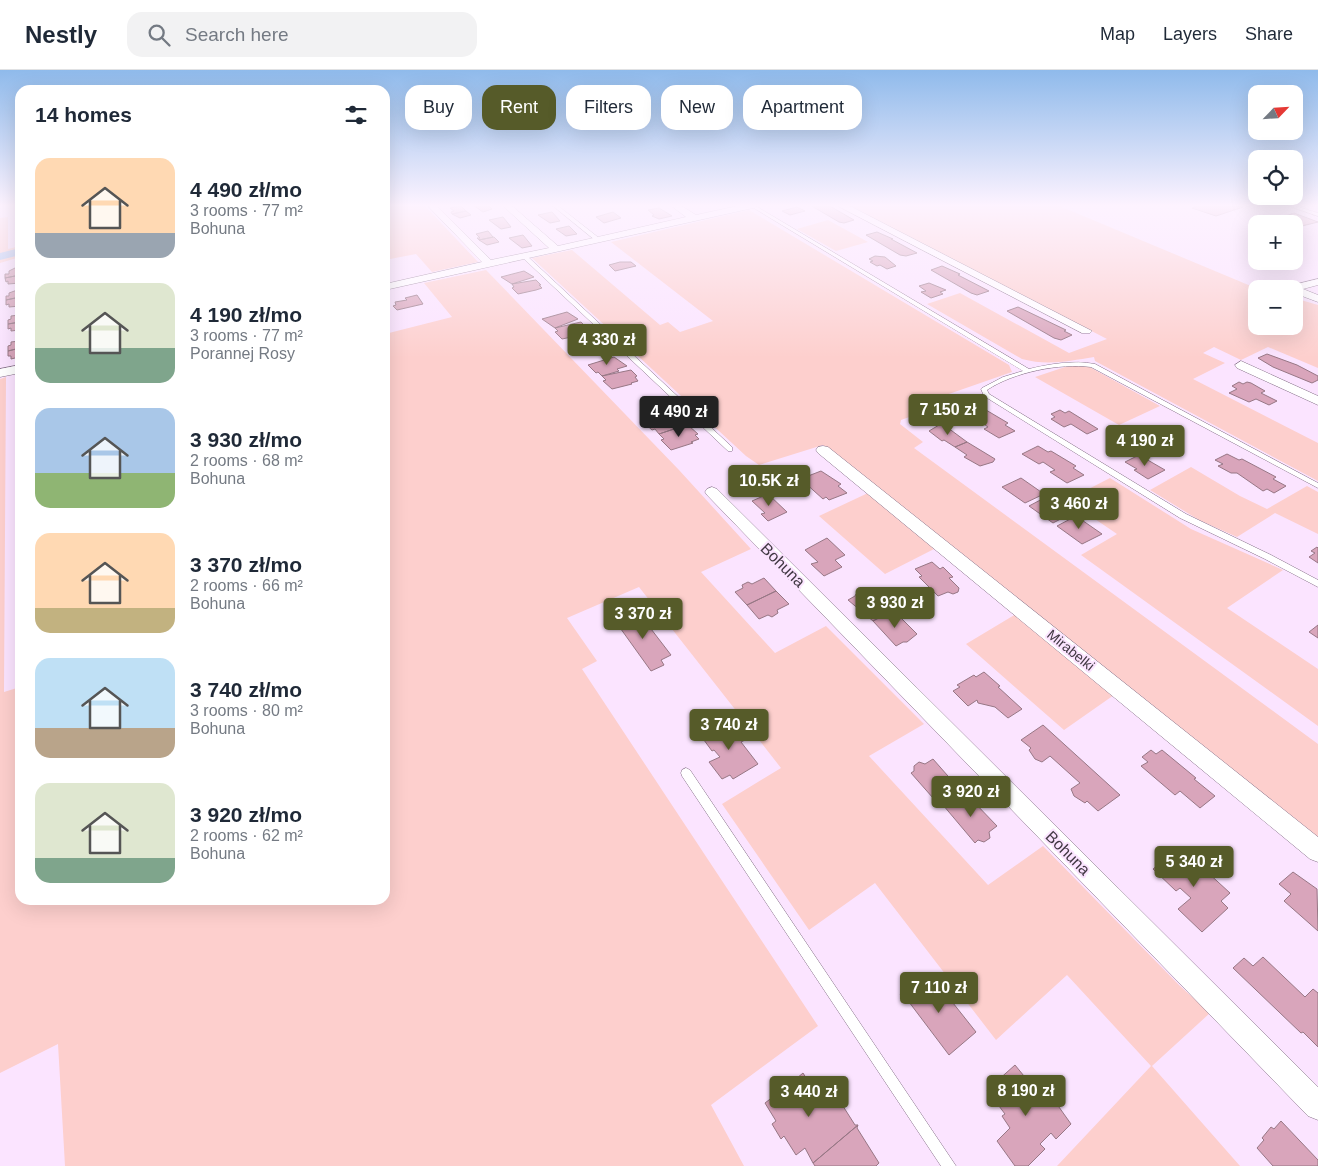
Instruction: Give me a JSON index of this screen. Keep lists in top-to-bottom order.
{
  "streets": {
    "street": ["Bohuna", "Mirabelki"]
  },
  "north": "top right",
  "page": {
    "header": "Nestly",
    "search": "Search here",
    "nav": ["Map", "Layers", "Share"],
    "map_buttons": ["+", "−"],
    "chip": [
      "Buy",
      "Rent",
      "Filters",
      "New",
      "Apartment"
    ],
    "heading": "14 homes",
    "list": [
      {
        "name": "4 490 zł/mo",
        "note": "3 rooms · 77 m² · Bohuna"
      },
      {
        "name": "4 190 zł/mo",
        "note": "3 rooms · 77 m² · Porannej Rosy"
      },
      {
        "name": "3 930 zł/mo",
        "note": "2 rooms · 68 m² · Bohuna"
      },
      {
        "name": "3 370 zł/mo",
        "note": "2 rooms · 66 m² · Bohuna"
      },
      {
        "name": "3 740 zł/mo",
        "note": "3 rooms · 80 m² · Bohuna"
      },
      {
        "name": "3 920 zł/mo",
        "note": "2 rooms · 62 m² · Bohuna"
      }
    ],
    "price": [
      "4 330 zł",
      "7 150 zł",
      "4 490 zł",
      "4 190 zł",
      "10.5K zł",
      "3 460 zł",
      "3 930 zł",
      "3 370 zł",
      "3 740 zł",
      "3 920 zł",
      "5 340 zł",
      "7 110 zł",
      "8 190 zł",
      "3 440 zł"
    ]
  }
}
